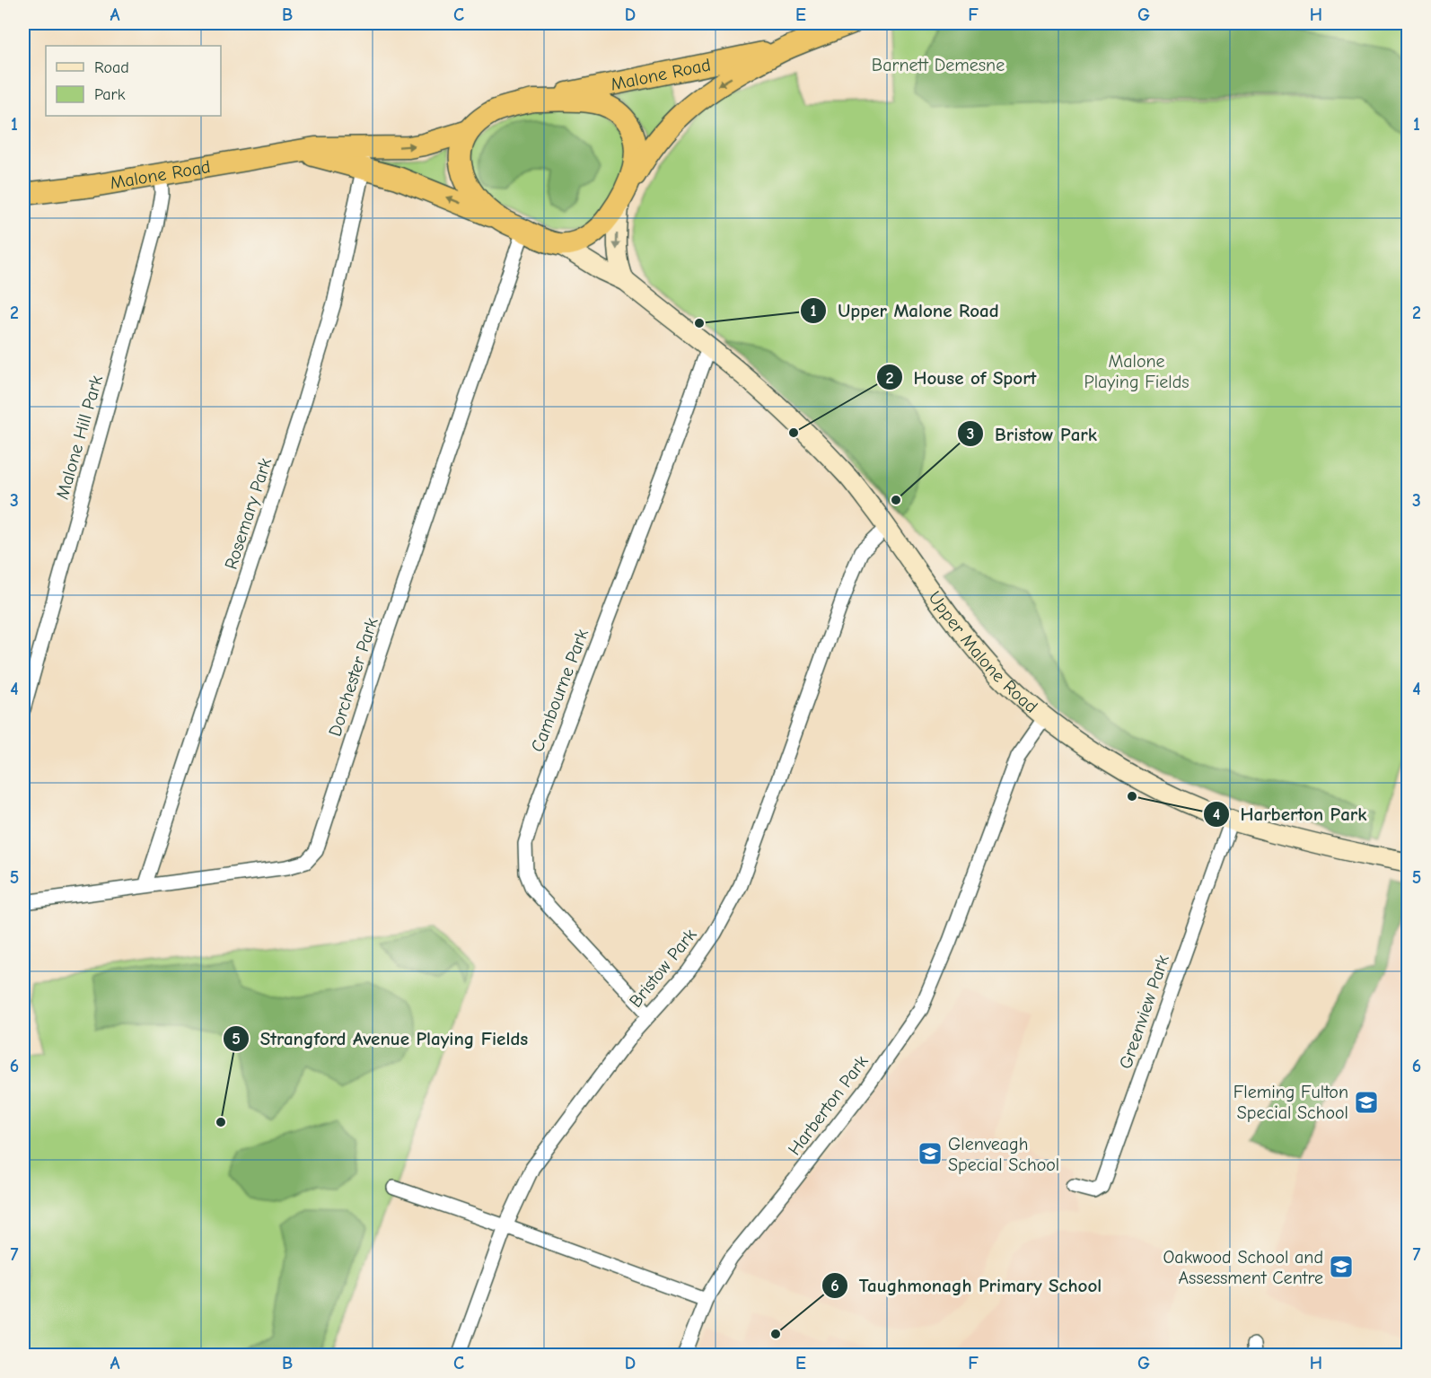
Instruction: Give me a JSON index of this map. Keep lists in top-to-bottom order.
{
  "streets": {
    "highway": ["Malone Road"],
    "main road": ["Upper Malone Road"],
    "street": [
      "Malone Hill Park",
      "Rosemary Park",
      "Dorchester Park",
      "Cambourne Park",
      "Bristow Park",
      "Greenview Park",
      "Harberton Park"
    ]
  },
  "crossings": [
    ["Malone Road", "Malone Hill Park"],
    ["Malone Road", "Rosemary Park"],
    ["Malone Road", "Upper Malone Road"],
    ["Malone Road", "Dorchester Park"],
    ["Rosemary Park", "Dorchester Park"],
    ["Upper Malone Road", "Dorchester Park"],
    ["Upper Malone Road", "Cambourne Park"],
    ["Upper Malone Road", "Bristow Park"],
    ["Upper Malone Road", "Greenview Park"],
    ["Upper Malone Road", "Harberton Park"],
    ["Cambourne Park", "Bristow Park"]
  ],
  "parks": ["Barnett Demesne", "Malone Playing Fields"],
  "places": {
    "other": [
      "Upper Malone Road",
      "House of Sport",
      "Bristow Park",
      "Harberton Park",
      "Strangford Avenue Playing Fields",
      "Taughmonagh Primary School"
    ],
    "school or university": ["Fleming Fulton Special School", "Glenveagh Special School", "Oakwood School and Assessment Centre"]
  },
  "legend": ["Road", "Park"],
  "grid": {
    "columns": [
      "A",
      "B",
      "C",
      "D",
      "E",
      "F",
      "G",
      "H"
    ],
    "rows": [
      "1",
      "2",
      "3",
      "4",
      "5",
      "6",
      "7"
    ]
  }
}
